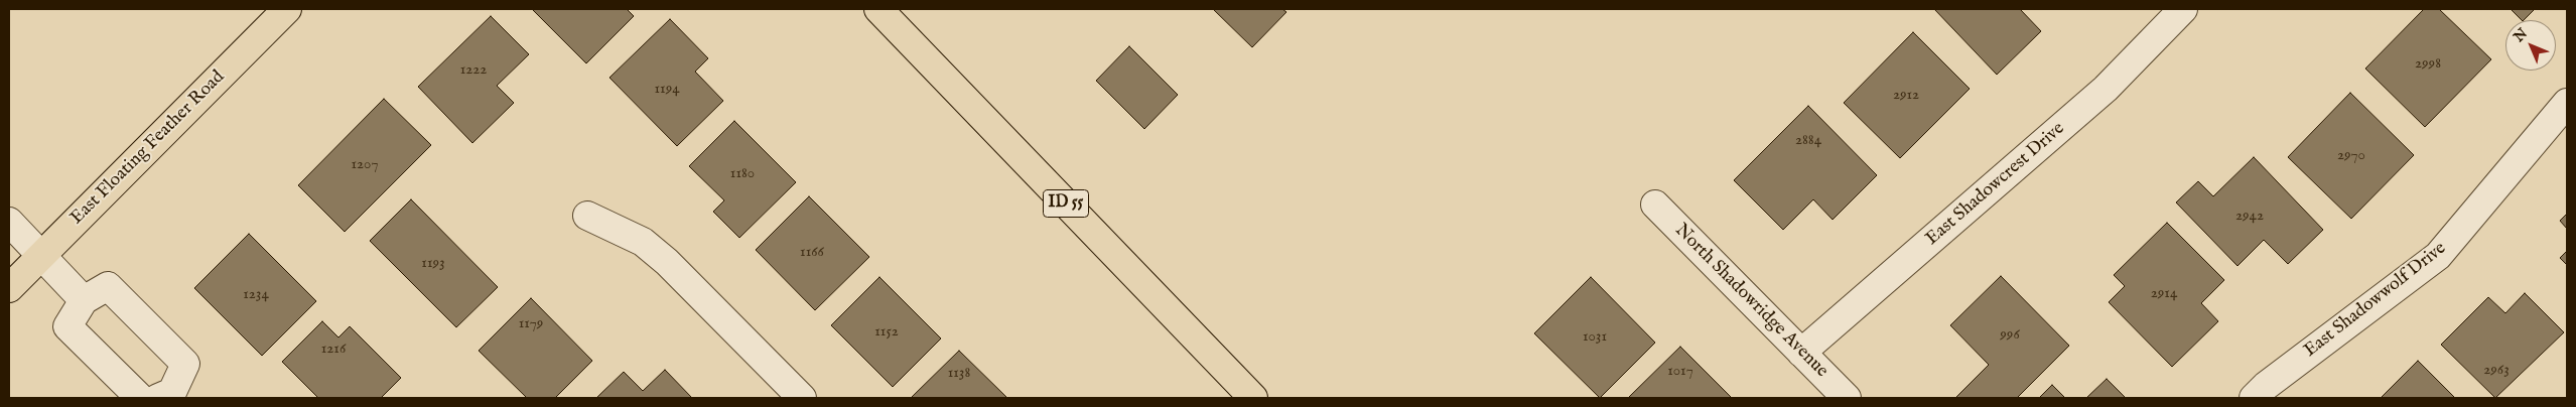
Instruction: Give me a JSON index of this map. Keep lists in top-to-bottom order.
{
  "streets": {
    "main road": ["East Floating Feather Road", "ID 55"],
    "street": ["East Shadowcrest Drive", "East Shadowwolf Drive", "North Shadowridge Avenue"]
  },
  "crossings": [
    ["East Shadowcrest Drive", "North Shadowridge Avenue"]
  ],
  "house_numbers": [
    "2998",
    "1222",
    "1194",
    "2912",
    "2884",
    "2970",
    "1207",
    "1180",
    "2942",
    "1166",
    "1193",
    "2914",
    "1234",
    "1179",
    "1152",
    "996",
    "1031",
    "1216",
    "2963",
    "1017",
    "1138"
  ],
  "north": "top left"
}
